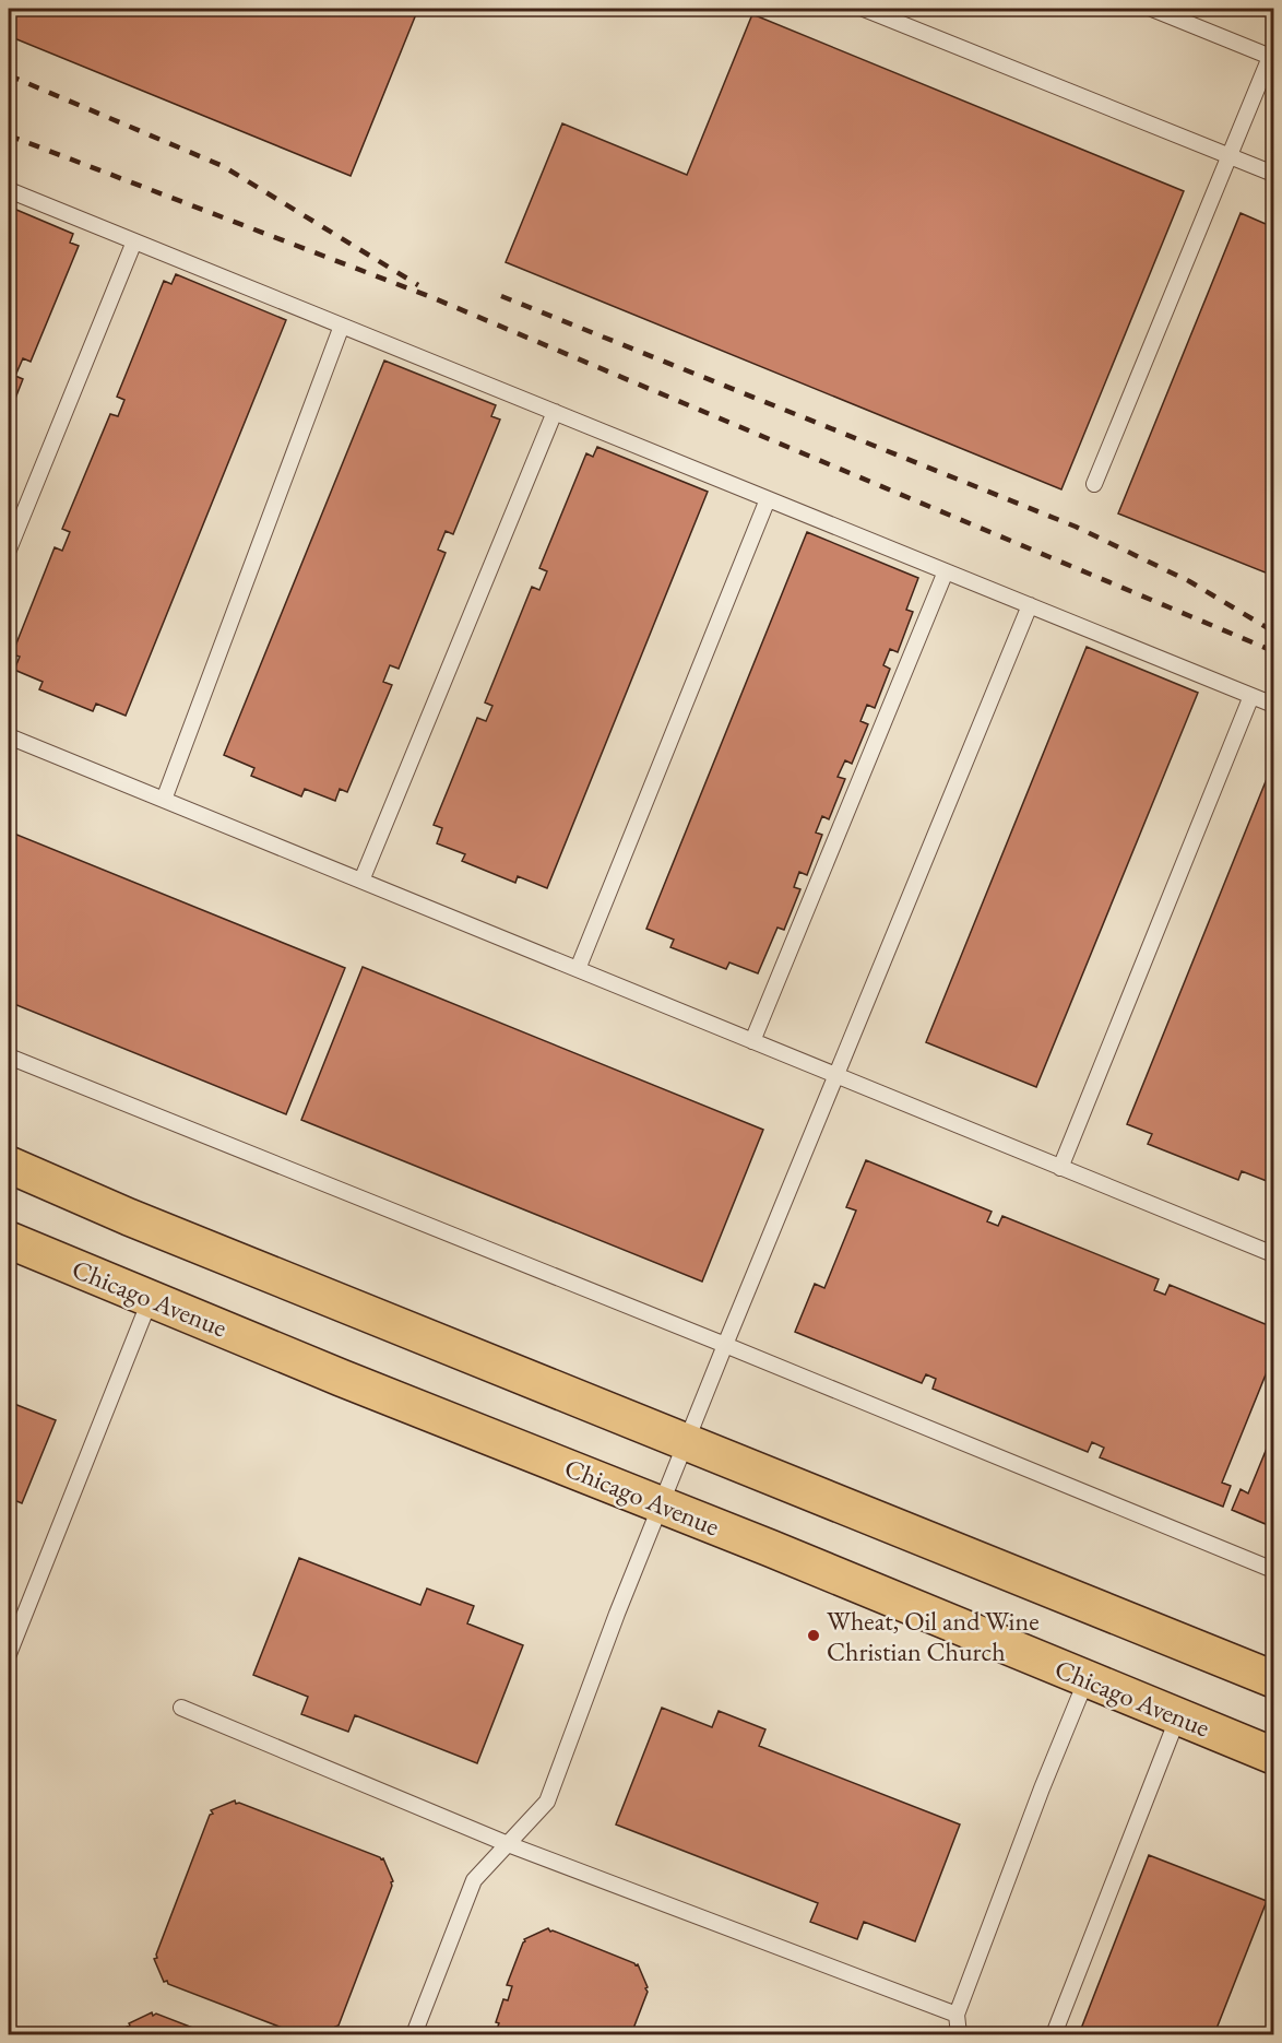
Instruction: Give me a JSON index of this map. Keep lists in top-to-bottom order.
{
  "streets": {
    "main road": ["Chicago Avenue"]
  },
  "places": ["Wheat, Oil and Wine Christian Church"]
}
